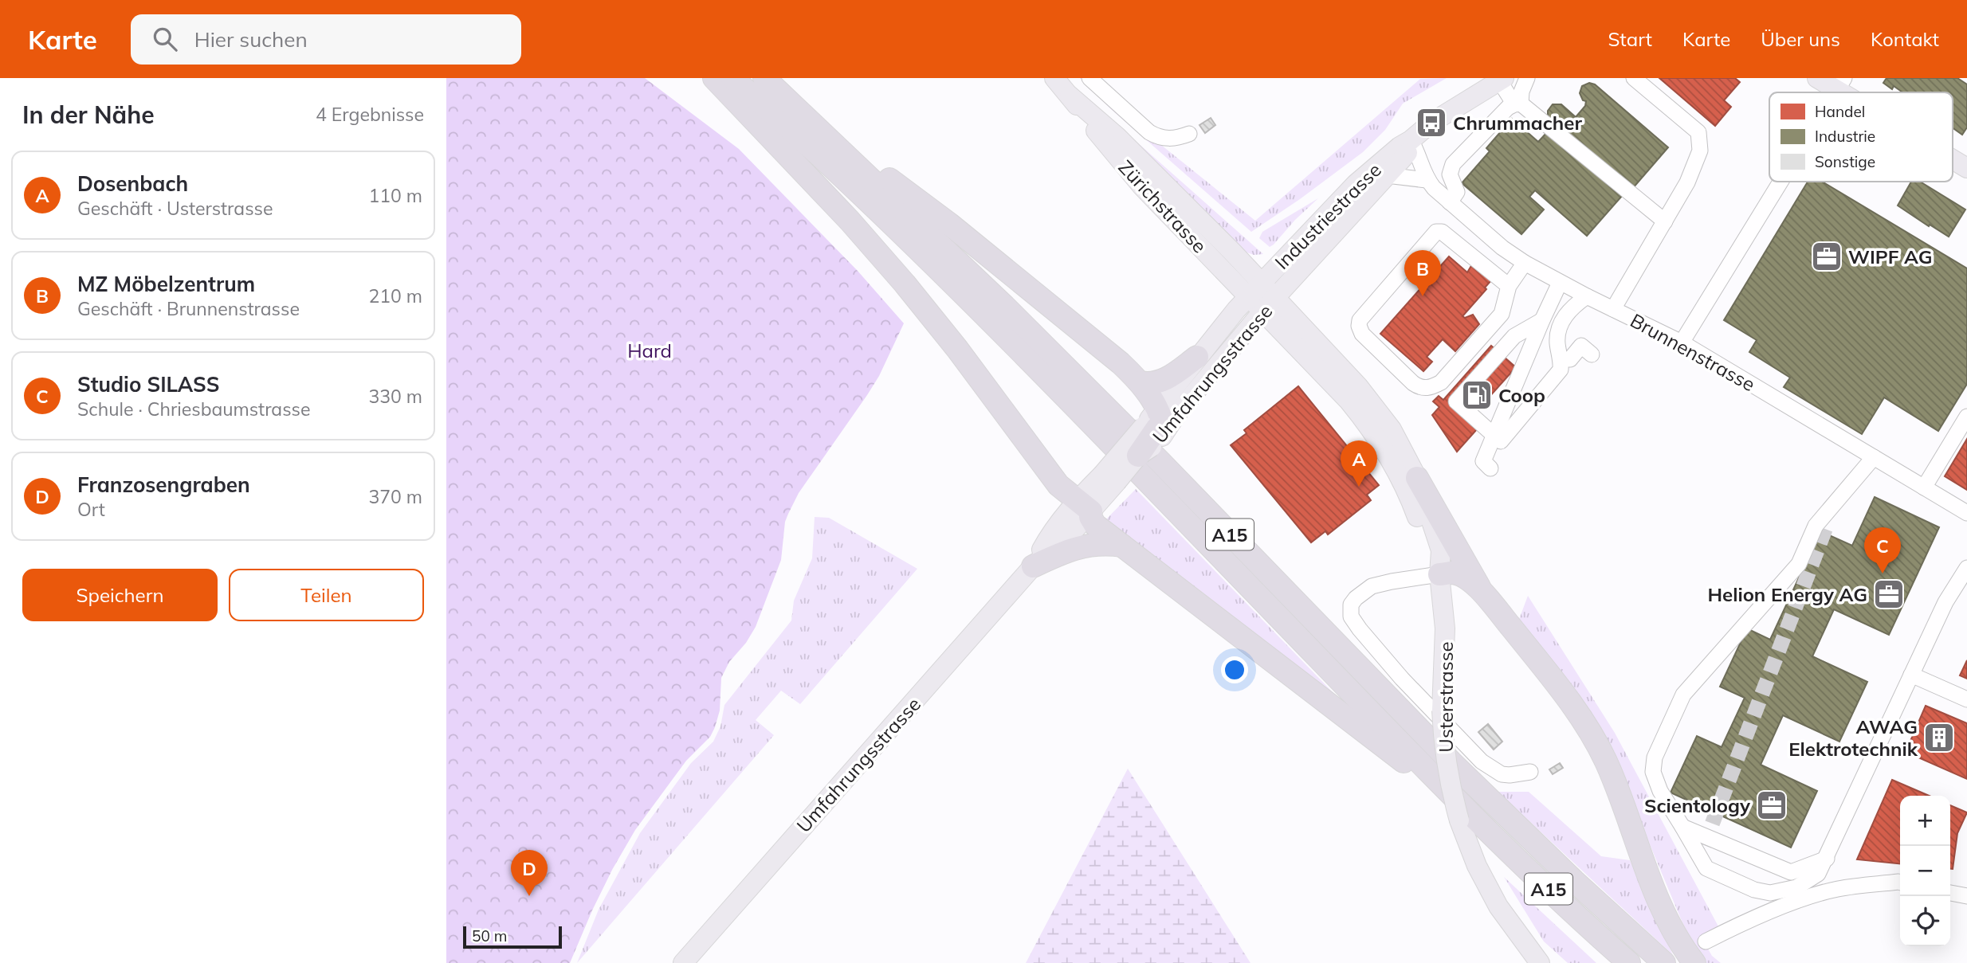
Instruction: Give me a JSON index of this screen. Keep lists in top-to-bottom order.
{
  "streets": {
    "highway": ["A15"],
    "main road": [
      "Zürichstrasse",
      "Industriestrasse",
      "Umfahrungsstrasse",
      "Usterstrasse"
    ],
    "street": ["Brunnenstrasse"]
  },
  "crossings": [
    ["Zürichstrasse", "Industriestrasse"],
    ["Zürichstrasse", "Umfahrungsstrasse"],
    ["Zürichstrasse", "Usterstrasse"],
    ["Industriestrasse", "Brunnenstrasse"],
    ["Industriestrasse", "Umfahrungsstrasse"],
    ["Industriestrasse", "Usterstrasse"],
    ["Umfahrungsstrasse", "Usterstrasse"]
  ],
  "parks": ["Hard"],
  "places": {
    "bus stop": ["Chrummacher"],
    "office": ["WIPF AG", "Helion Energy AG", "Scientology"],
    "fuel station": ["Coop"],
    "building": ["AWAG Elektrotechnik"]
  },
  "legend": ["Handel", "Industrie", "Sonstige"],
  "scale_bar": "50 m",
  "page": {
    "header": "Karte",
    "search": "Hier suchen",
    "nav": [
      "Start",
      "Karte",
      "Über uns",
      "Kontakt"
    ],
    "heading": ["In der Nähe", "4 Ergebnisse"],
    "list": [
      {
        "mark": "A",
        "name": "Dosenbach",
        "note": "Geschäft · Usterstrasse",
        "value": "110 m"
      },
      {
        "mark": "B",
        "name": "MZ Möbelzentrum",
        "note": "Geschäft · Brunnenstrasse",
        "value": "210 m"
      },
      {
        "mark": "C",
        "name": "Studio SILASS",
        "note": "Schule · Chriesbaumstrasse",
        "value": "330 m"
      },
      {
        "mark": "D",
        "name": "Franzosengraben",
        "note": "Ort",
        "value": "370 m"
      }
    ],
    "pins": [
      "B",
      "A",
      "C",
      "D"
    ],
    "buttons": ["Speichern", "Teilen"],
    "map_buttons": ["+", "−"],
    "scale": "50 m"
  }
}
